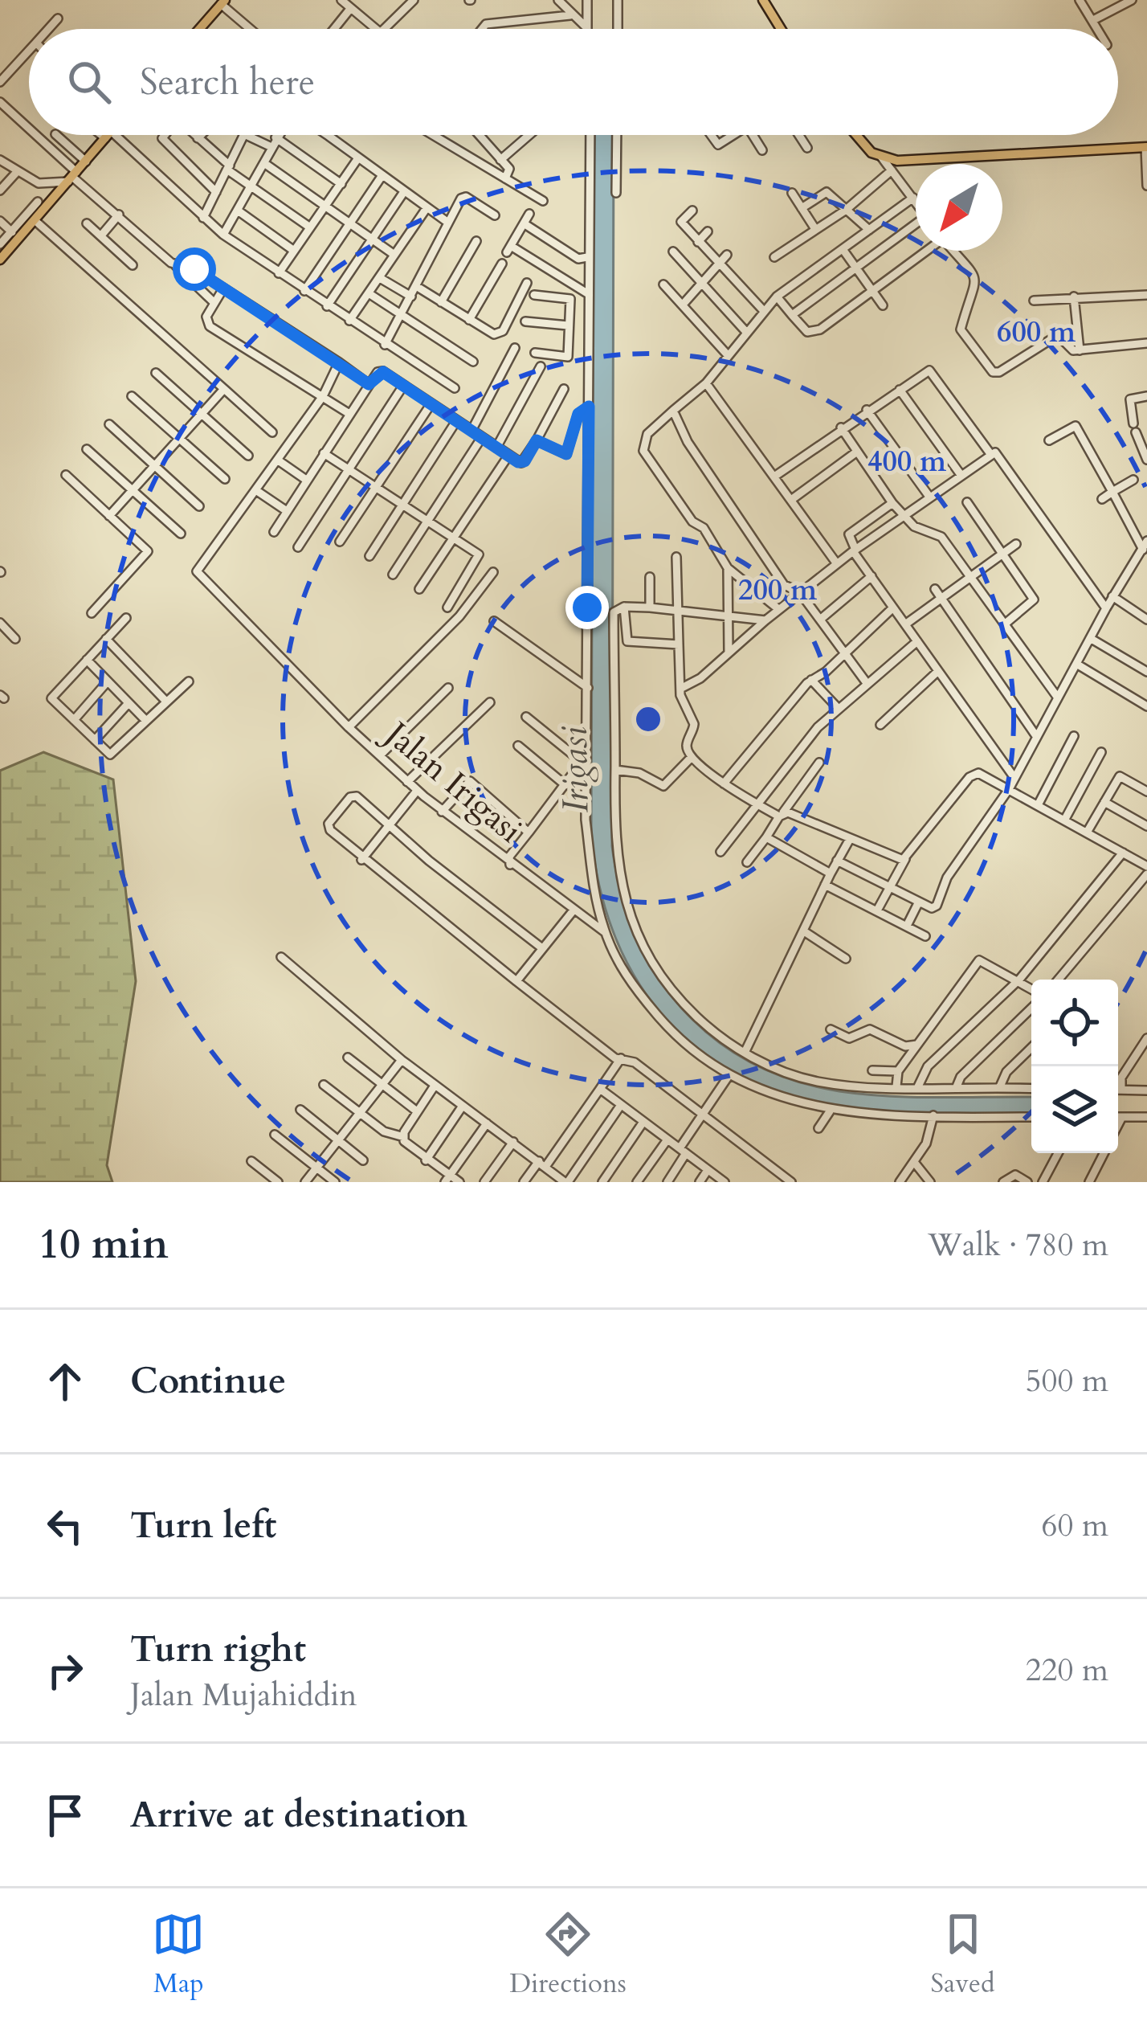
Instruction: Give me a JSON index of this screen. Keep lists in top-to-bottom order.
{
  "streets": {
    "street": ["Jalan Irigasi"]
  },
  "water": ["Irigasi"],
  "north": "bottom left",
  "page": {
    "search": "Search here",
    "heading": ["10 min", "Walk · 780 m"],
    "list": [
      ["Continue", "500 m"],
      ["Turn left", "60 m"],
      ["Turn right", "Jalan Mujahiddin", "220 m"],
      "Arrive at destination"
    ],
    "nav": ["Map", "Directions", "Saved"]
  },
  "rings": ["600 m", "400 m", "200 m"]
}
